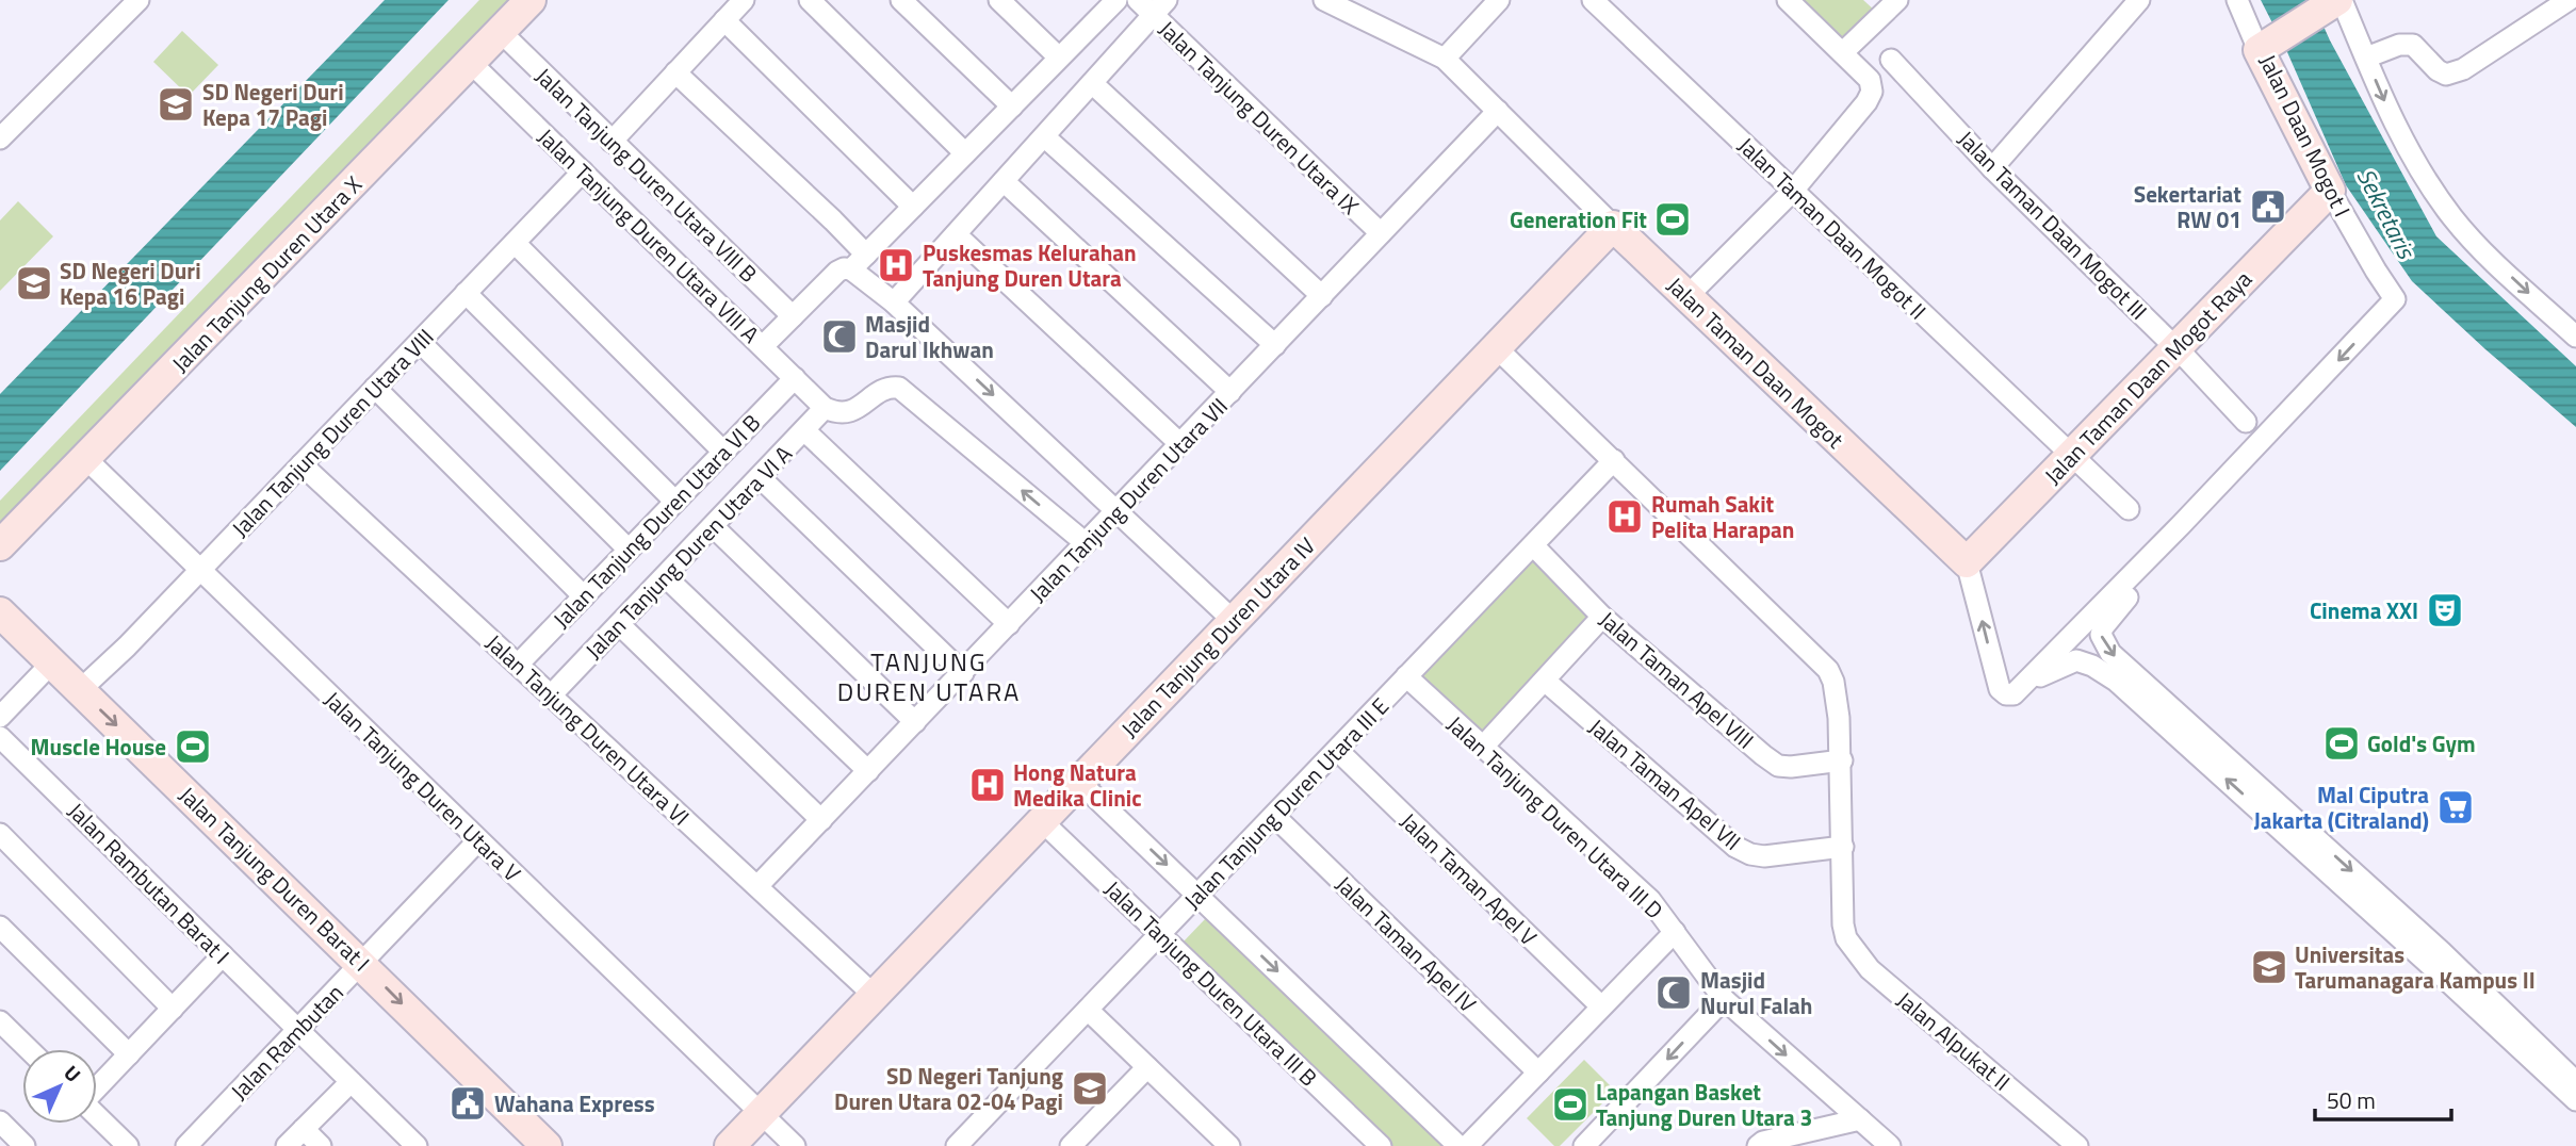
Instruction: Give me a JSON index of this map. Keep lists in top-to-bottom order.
{
  "streets": {
    "street": [
      "Jalan Tanjung Duren Utara IX",
      "Jalan Daan Mogot I",
      "Jalan Tanjung Duren Utara VIII B",
      "Jalan Taman Daan Mogot III",
      "Jalan Taman Daan Mogot II",
      "Jalan Tanjung Duren Utara VIII A",
      "Jalan Tanjung Duren Utara X",
      "Jalan Taman Daan Mogot",
      "Jalan Taman Daan Mogot Raya",
      "Jalan Tanjung Duren Utara VIII",
      "Jalan Tanjung Duren Utara VII",
      "Jalan Tanjung Duren Utara VI B",
      "Jalan Tanjung Duren Utara VI A",
      "Jalan Tanjung Duren Utara IV",
      "Jalan Taman Apel VIII",
      "Jalan Tanjung Duren Utara VI",
      "Jalan Taman Apel VII",
      "Jalan Tanjung Duren Utara V",
      "Jalan Tanjung Duren Utara III E",
      "Jalan Tanjung Duren Utara III D",
      "Jalan Tanjung Duren Barat I",
      "Jalan Taman Apel V",
      "Jalan Rambutan Barat I",
      "Jalan Taman Apel IV",
      "Jalan Tanjung Duren Utara III B",
      "Jalan Alpukat II",
      "Jalan Rambutan"
    ]
  },
  "crossings": [
    ["Jalan Tanjung Duren Utara IX", "Jalan Tanjung Duren Utara VII"],
    ["Jalan Daan Mogot I", "Jalan Taman Daan Mogot Raya"],
    ["Jalan Tanjung Duren Utara VIII B", "Jalan Tanjung Duren Utara X"],
    ["Jalan Taman Daan Mogot III", "Jalan Taman Daan Mogot Raya"],
    ["Jalan Taman Daan Mogot II", "Jalan Taman Daan Mogot Raya"],
    ["Jalan Tanjung Duren Utara VIII A", "Jalan Tanjung Duren Utara X"],
    ["Jalan Tanjung Duren Utara VIII A", "Jalan Tanjung Duren Utara VIII"],
    ["Jalan Tanjung Duren Utara VIII A", "Jalan Tanjung Duren Utara VI B"],
    ["Jalan Tanjung Duren Utara VIII A", "Jalan Tanjung Duren Utara VI A"],
    ["Jalan Tanjung Duren Utara X", "Jalan Tanjung Duren Utara V"],
    ["Jalan Taman Daan Mogot", "Jalan Taman Daan Mogot Raya"],
    ["Jalan Taman Daan Mogot", "Jalan Tanjung Duren Utara VII"],
    ["Jalan Taman Daan Mogot", "Jalan Tanjung Duren Utara IV"],
    ["Jalan Tanjung Duren Utara VIII", "Jalan Tanjung Duren Utara VI"],
    ["Jalan Tanjung Duren Utara VIII", "Jalan Tanjung Duren Utara V"],
    ["Jalan Tanjung Duren Utara VIII", "Jalan Tanjung Duren Barat I"],
    ["Jalan Tanjung Duren Utara VII", "Jalan Tanjung Duren Utara VI"],
    ["Jalan Tanjung Duren Utara VI B", "Jalan Tanjung Duren Utara VI"],
    ["Jalan Tanjung Duren Utara VI A", "Jalan Tanjung Duren Utara VI"],
    ["Jalan Tanjung Duren Utara IV", "Jalan Tanjung Duren Utara VI"],
    ["Jalan Tanjung Duren Utara IV", "Jalan Tanjung Duren Utara V"],
    ["Jalan Tanjung Duren Utara IV", "Jalan Tanjung Duren Utara III B"],
    ["Jalan Taman Apel VIII", "Jalan Tanjung Duren Utara III E"],
    ["Jalan Taman Apel VII", "Jalan Alpukat II"],
    ["Jalan Tanjung Duren Utara V", "Jalan Rambutan"],
    ["Jalan Tanjung Duren Utara III E", "Jalan Tanjung Duren Utara III D"],
    ["Jalan Tanjung Duren Utara III E", "Jalan Taman Apel V"],
    ["Jalan Tanjung Duren Utara III E", "Jalan Taman Apel IV"],
    ["Jalan Tanjung Duren Utara III E", "Jalan Tanjung Duren Utara III B"],
    ["Jalan Tanjung Duren Barat I", "Jalan Rambutan"],
    ["Jalan Rambutan Barat I", "Jalan Rambutan"]
  ],
  "one_way": ["Jalan Daan Mogot I"],
  "districts": ["TANJUNG DUREN UTARA"],
  "water": ["Sekretaris"],
  "places": {
    "school or university": [
      "SD Negeri Duri Kepa 17 Pagi",
      "SD Negeri Duri Kepa 16 Pagi",
      "Universitas Tarumanagara Kampus II",
      "SD Negeri Tanjung Duren Utara 02-04 Pagi"
    ],
    "public building": ["Sekertariat RW 01", "Wahana Express"],
    "sports": [
      "Generation Fit",
      "Gold's Gym",
      "Muscle House",
      "Lapangan Basket Tanjung Duren Utara 3"
    ],
    "hospital": ["Puskesmas Kelurahan Tanjung Duren Utara", "Rumah Sakit Pelita Harapan", "Hong Natura Medika Clinic"],
    "mosque": ["Masjid Darul Ikhwan", "Masjid Nurul Falah"],
    "theatre": ["Cinema XXI"],
    "supermarket": ["Mal Ciputra Jakarta (Citraland)"]
  },
  "scale_bar": "50 m",
  "north": "top right"
}
